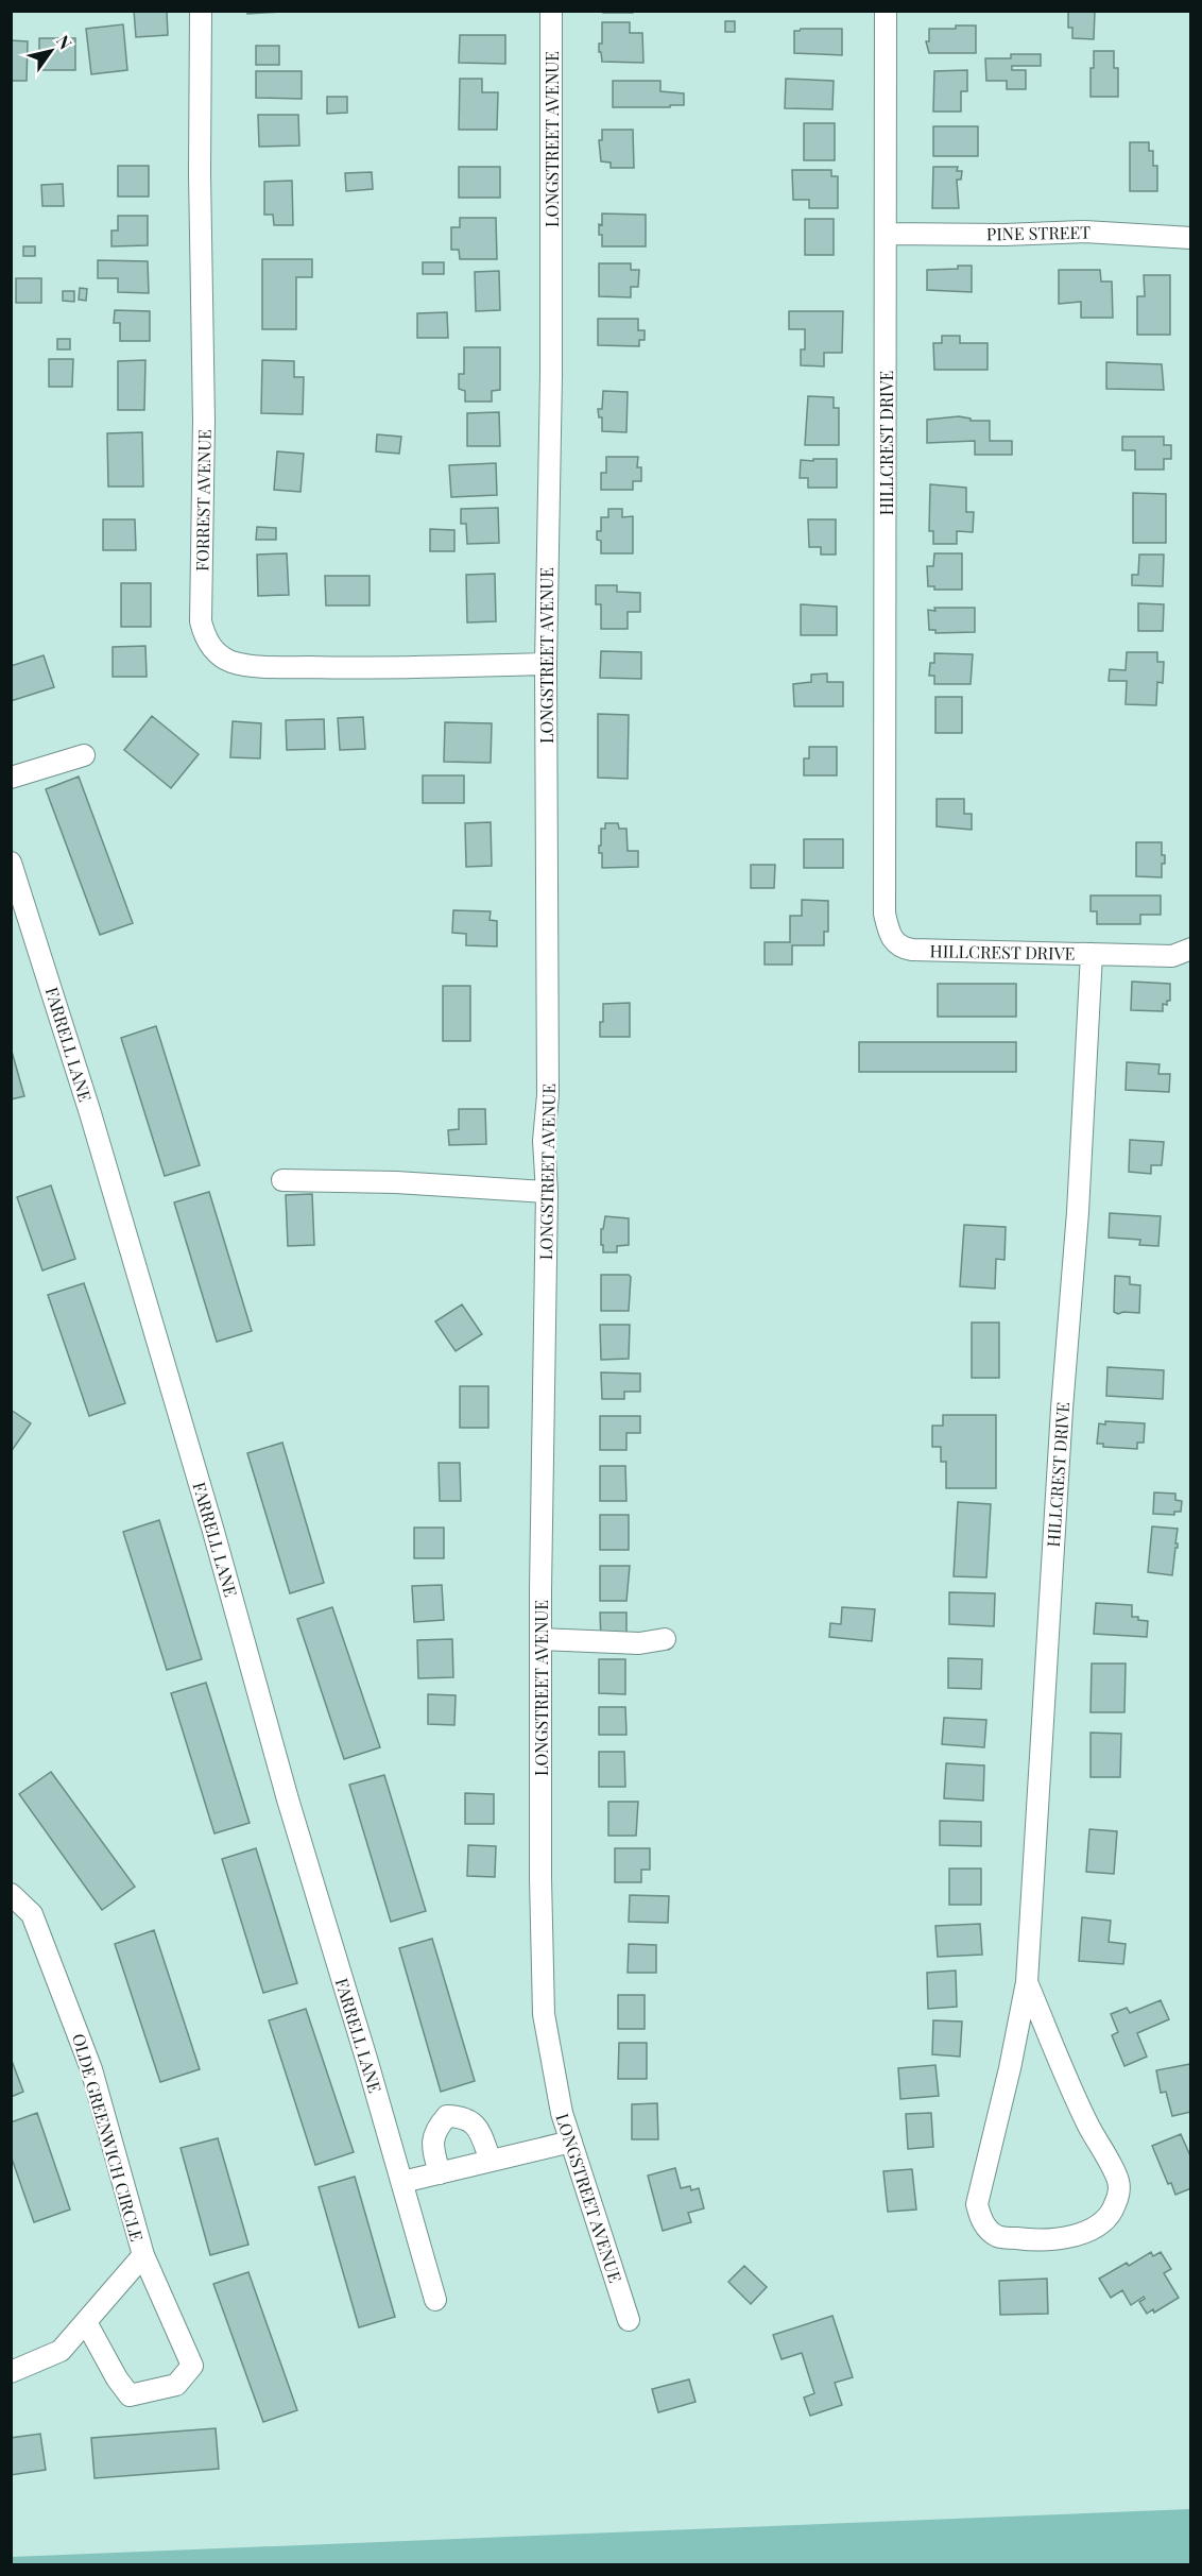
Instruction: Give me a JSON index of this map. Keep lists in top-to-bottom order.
{
  "streets": {
    "street": [
      "LONGSTREET AVENUE",
      "PINE STREET",
      "HILLCREST DRIVE",
      "FORREST AVENUE",
      "FARRELL LANE",
      "OLDE GREENWICH CIRCLE"
    ]
  },
  "crossings": [
    ["LONGSTREET AVENUE", "FORREST AVENUE"],
    ["PINE STREET", "HILLCREST DRIVE"]
  ],
  "north": "top right"
}
